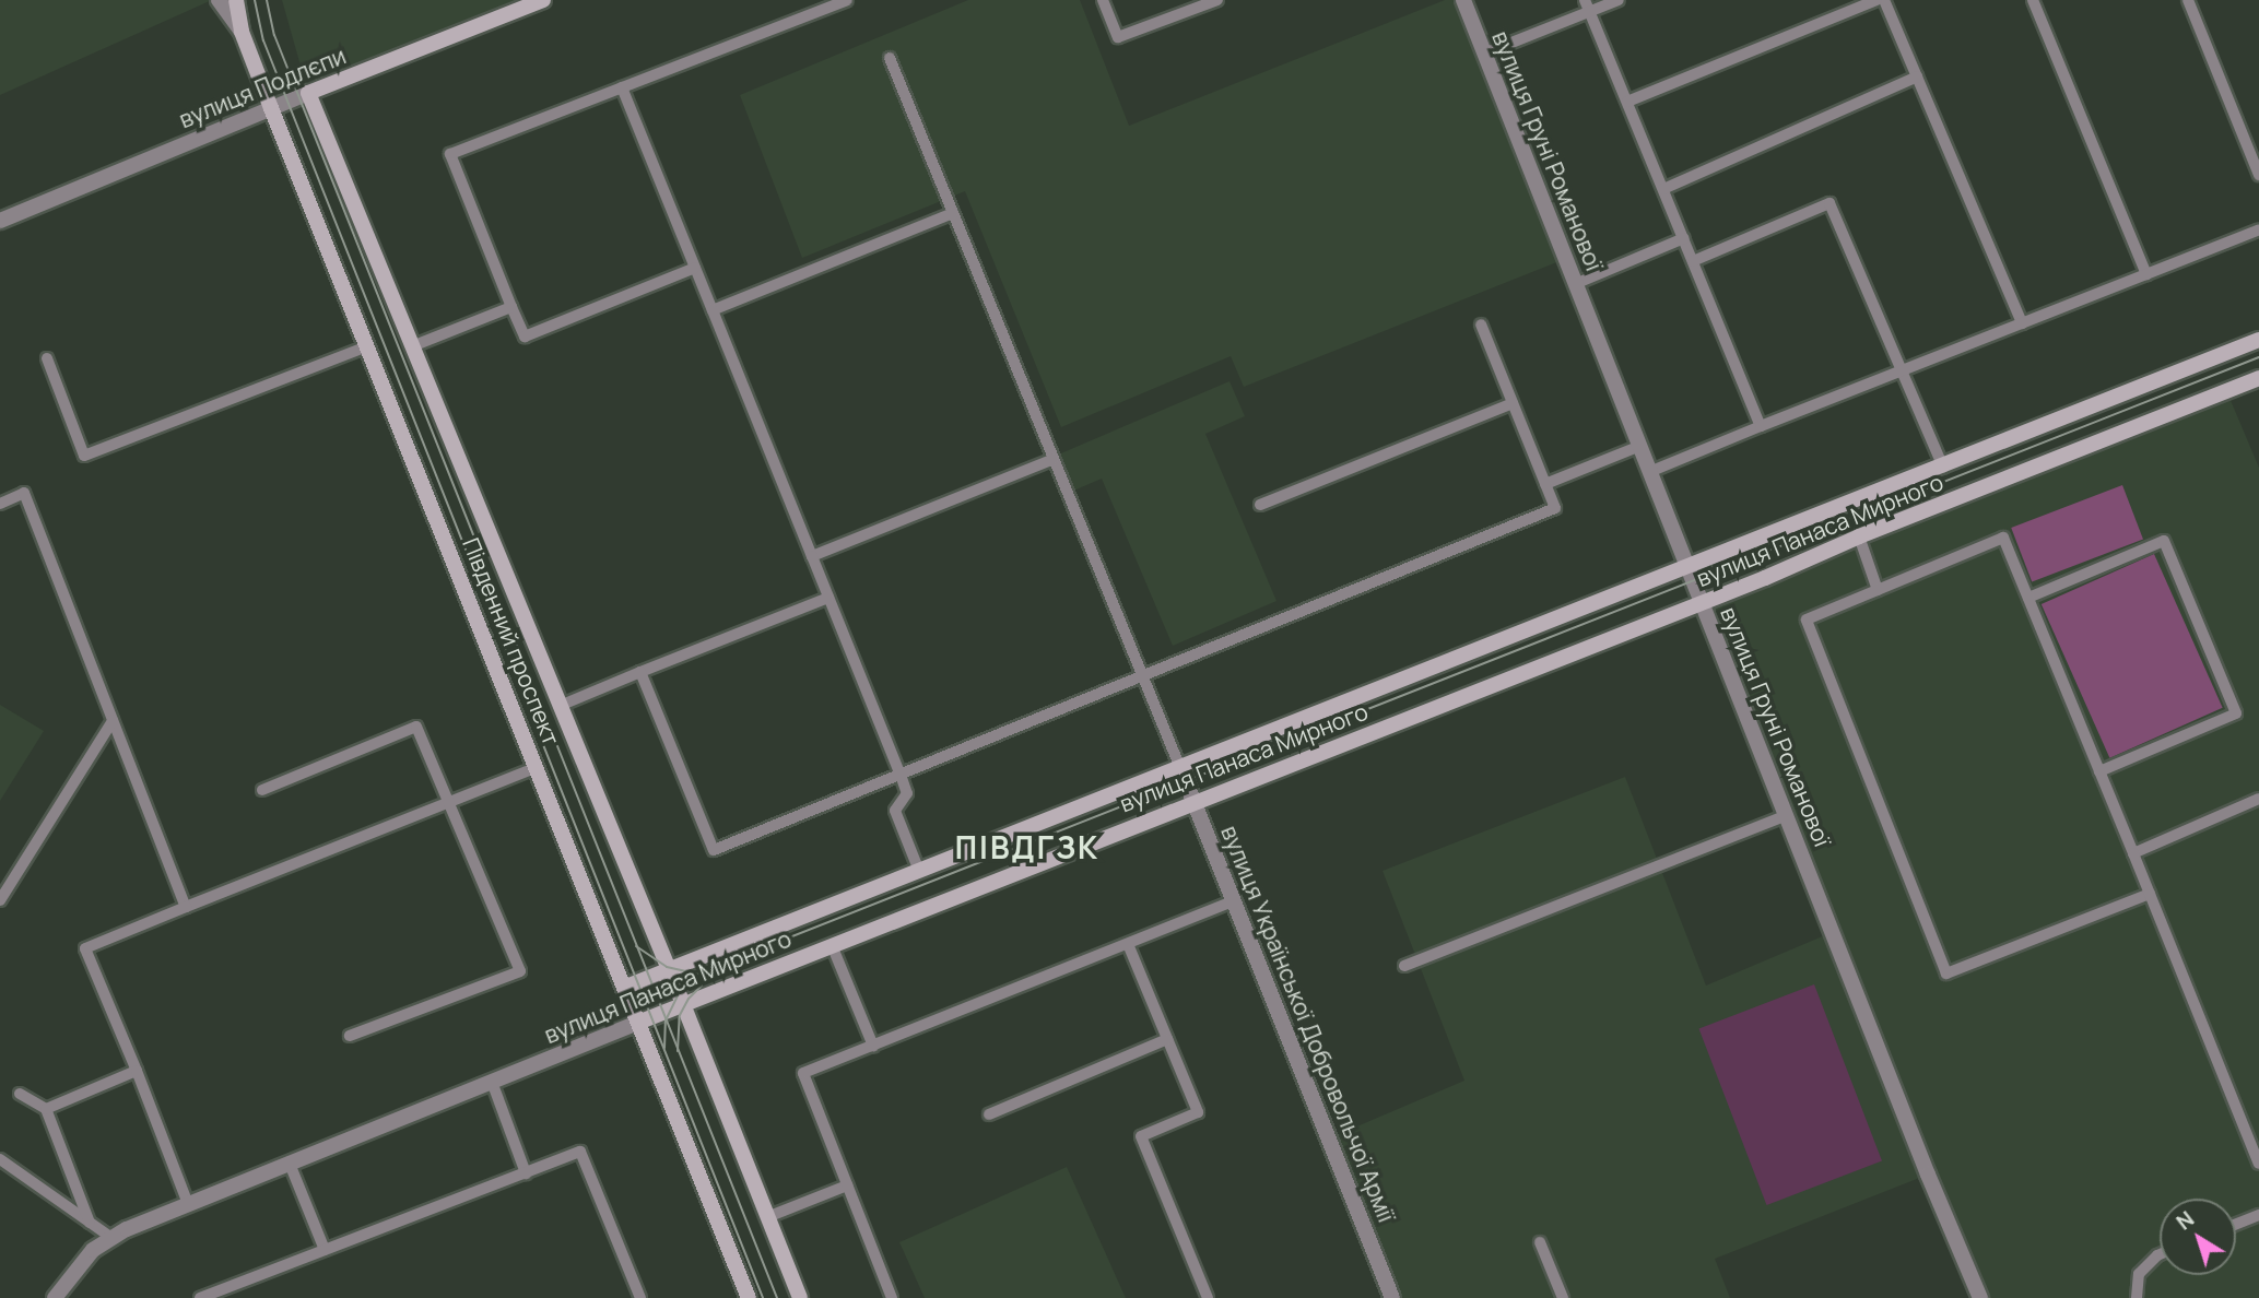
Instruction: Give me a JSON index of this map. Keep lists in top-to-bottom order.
{
  "streets": {
    "main road": ["вулиця Подлєпи", "вулиця Панаса Мирного", "Південний проспект"],
    "street": ["вулиця Груні Романової", "вулиця Української Добровольчої Армії"]
  },
  "crossings": [
    ["вулиця Подлєпи", "Південний проспект"],
    ["вулиця Груні Романової", "вулиця Панаса Мирного"],
    ["вулиця Панаса Мирного", "Південний проспект"],
    ["вулиця Панаса Мирного", "вулиця Української Добровольчої Армії"]
  ],
  "districts": ["ПІВДГЗК"],
  "north": "top left"
}
